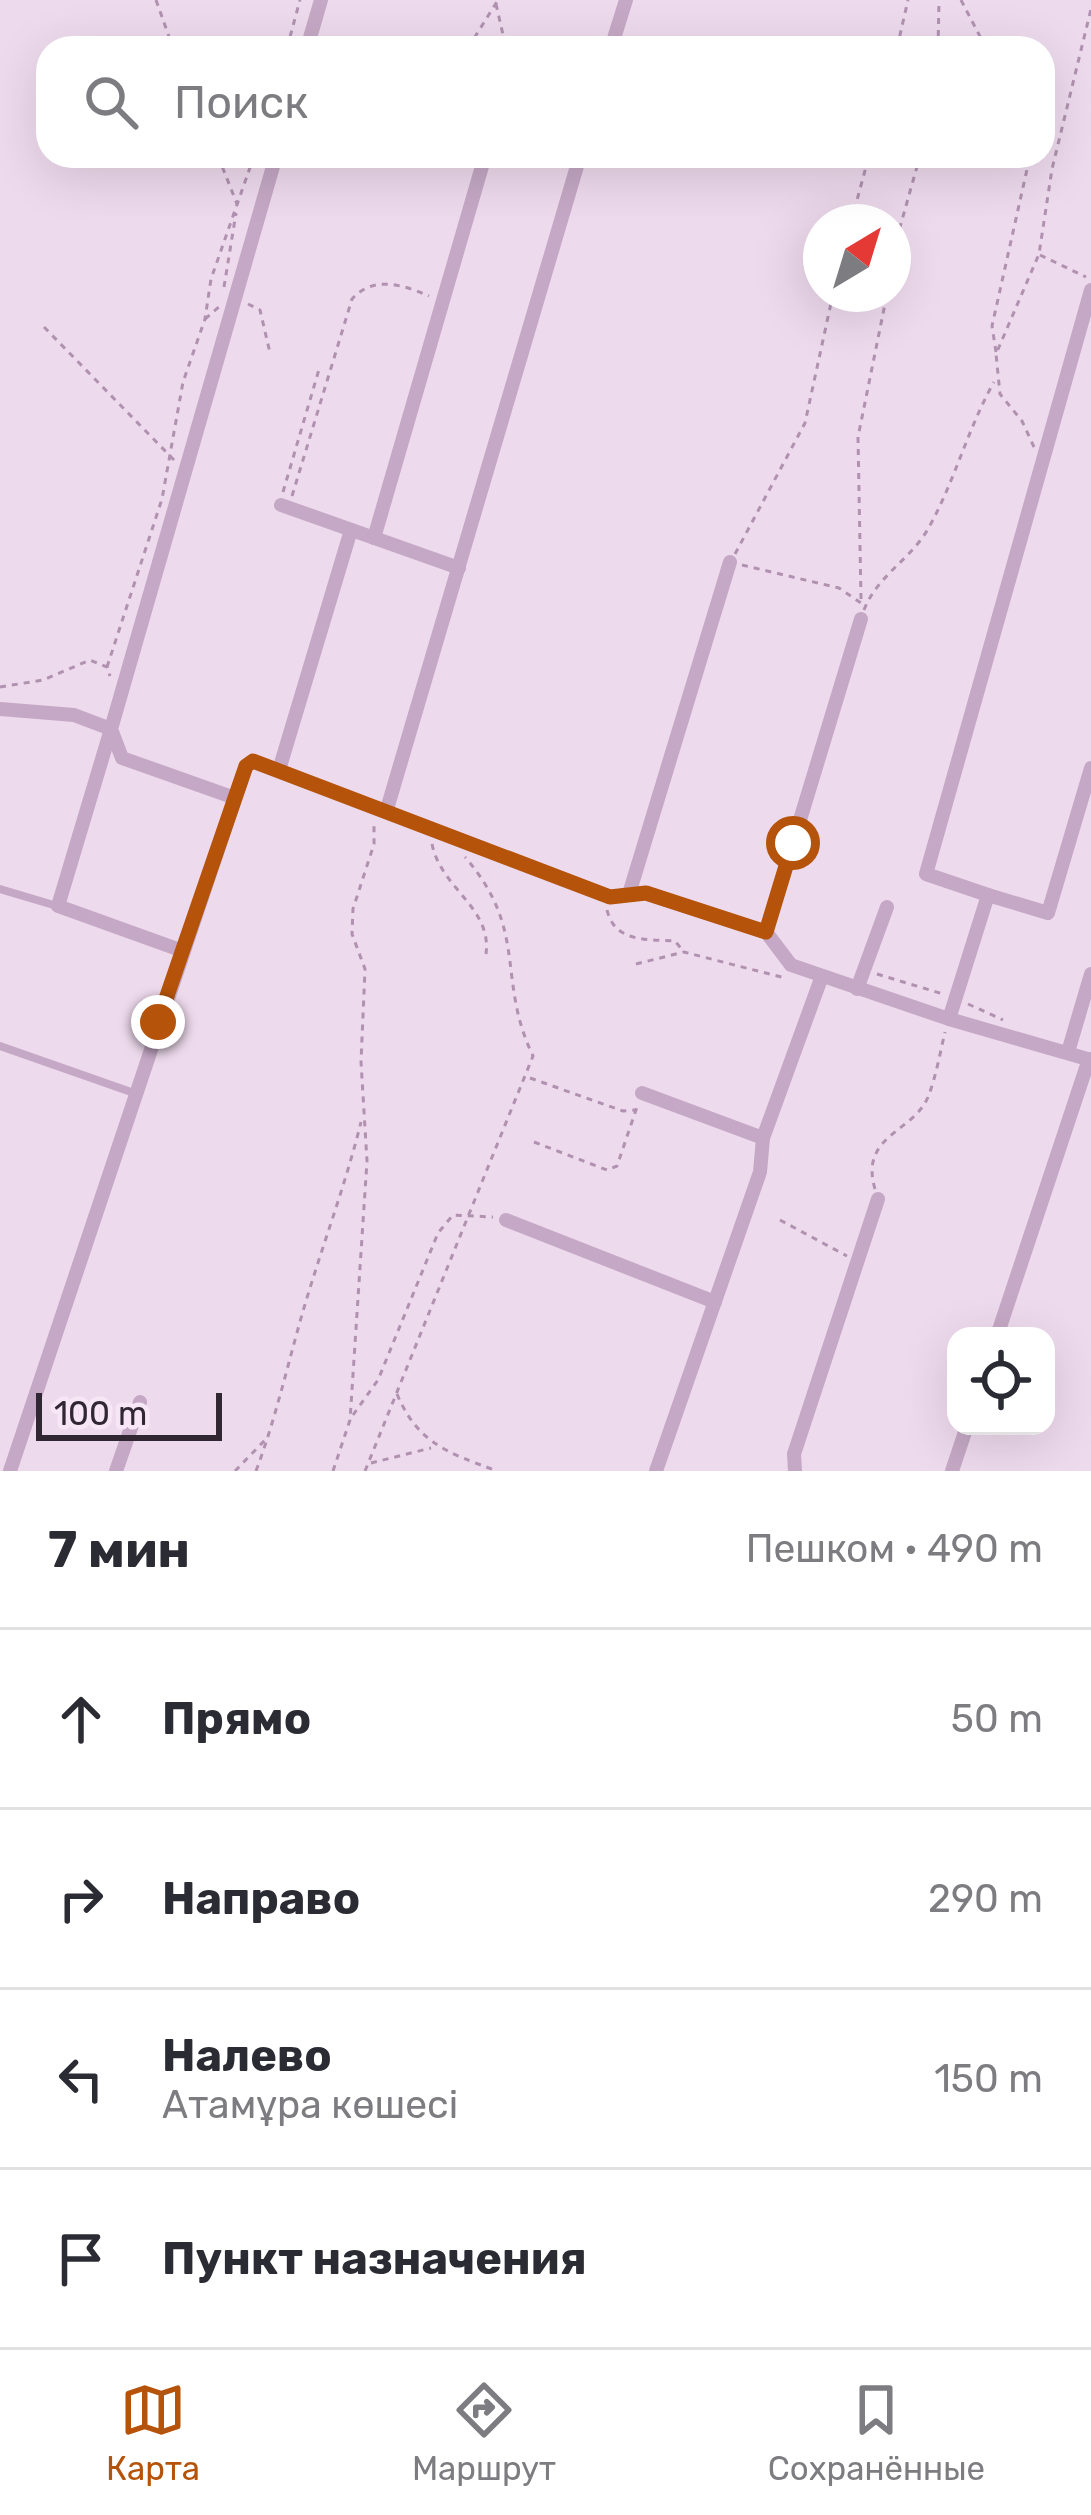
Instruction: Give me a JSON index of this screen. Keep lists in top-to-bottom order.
{
  "scale_bar": "100 m",
  "north": "top right",
  "page": {
    "search": "Поиск",
    "scale": "100 m",
    "heading": ["7 мин", "Пешком · 490 m"],
    "list": [
      ["Прямо", "50 m"],
      ["Направо", "290 m"],
      ["Налево", "Атамұра көшесі", "150 m"],
      "Пункт назначения"
    ],
    "nav": ["Карта", "Маршрут", "Сохранённые"]
  }
}
